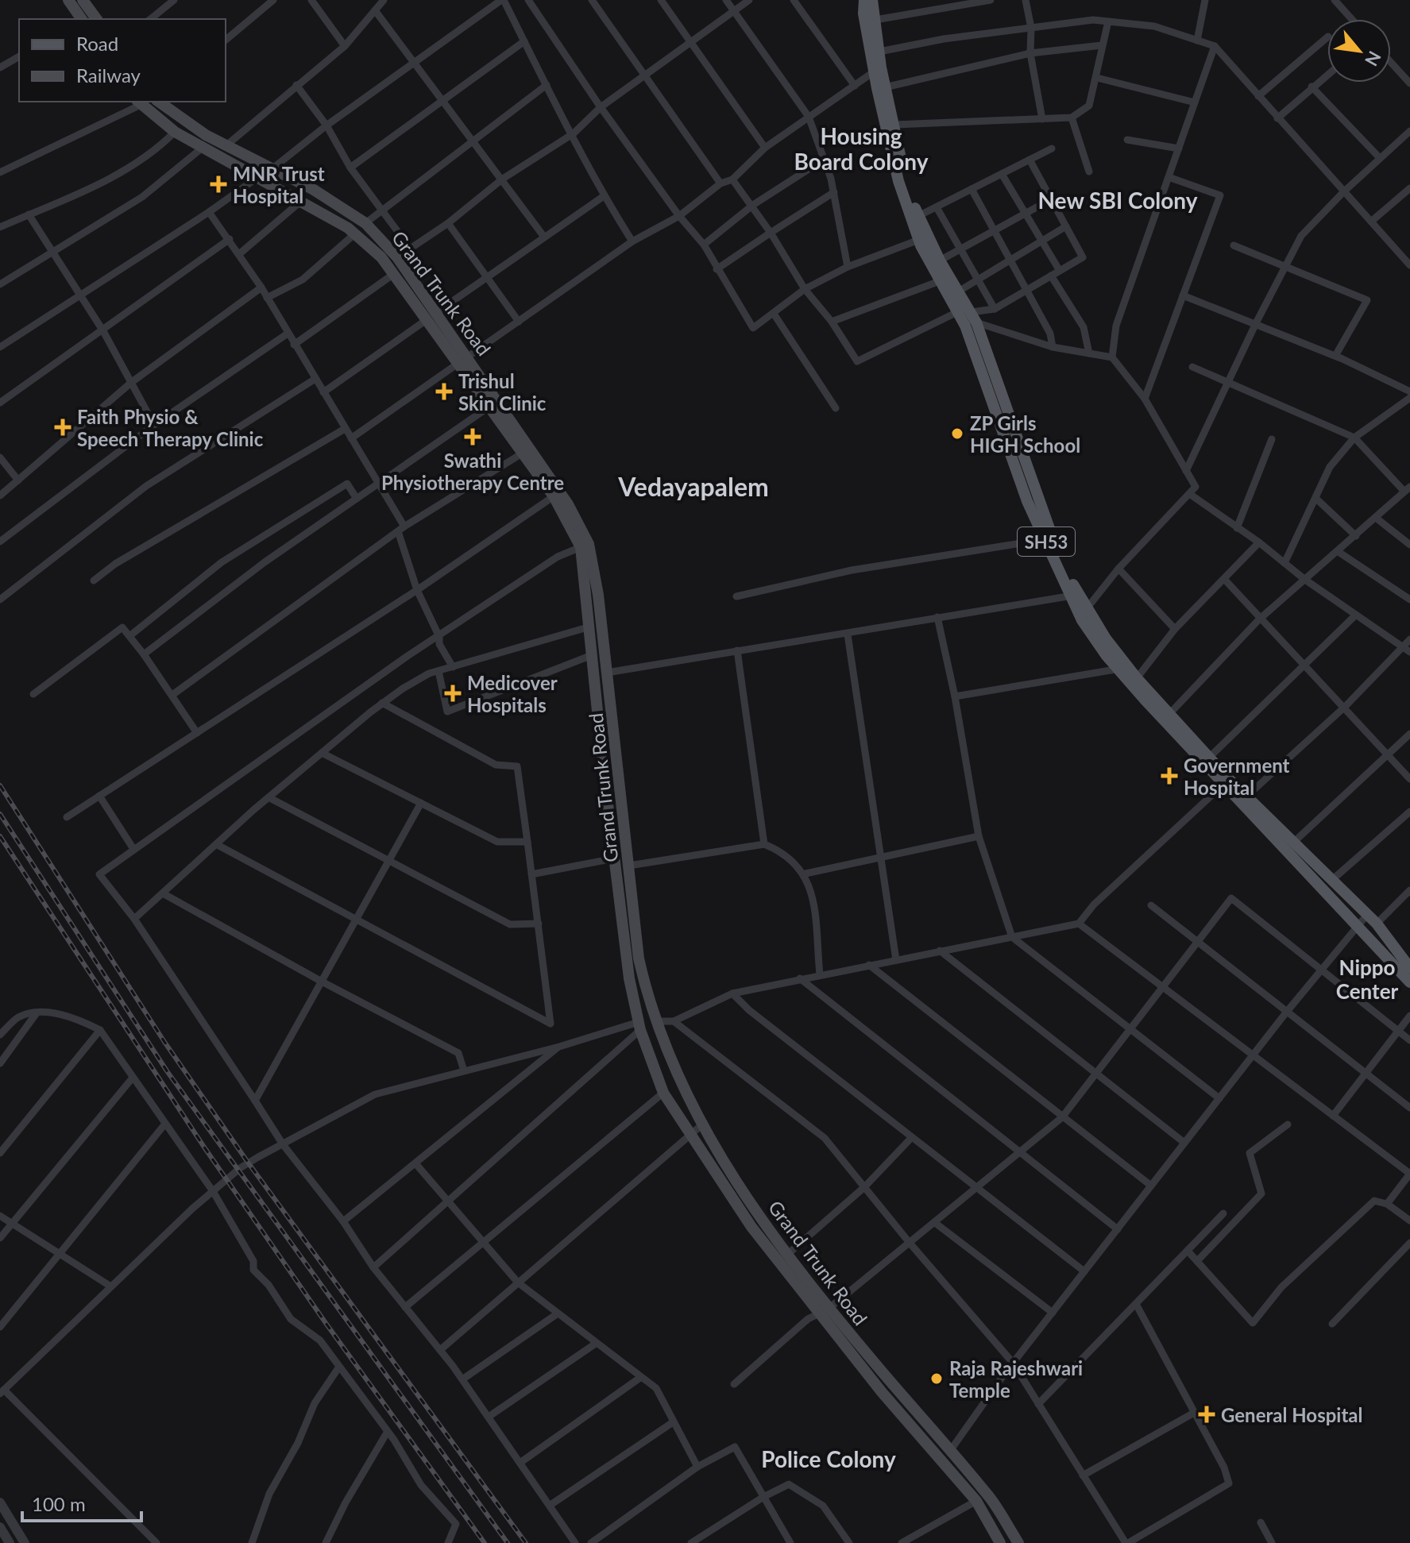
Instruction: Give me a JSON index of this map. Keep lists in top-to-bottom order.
{
  "streets": {
    "main road": ["Grand Trunk Road", "SH53"]
  },
  "districts": [
    "Housing Board Colony",
    "New SBI Colony",
    "Vedayapalem",
    "Nippo Center",
    "Police Colony"
  ],
  "places": {
    "health": [
      "MNR Trust Hospital",
      "Trishul Skin Clinic",
      "Faith Physio & Speech Therapy Clinic",
      "Swathi Physiotherapy Centre",
      "Medicover Hospitals",
      "Government Hospital",
      "General Hospital"
    ],
    "other": ["ZP Girls HIGH School", "Raja Rajeshwari Temple"]
  },
  "legend": ["Road", "Railway"],
  "scale_bar": "100 m",
  "north": "bottom right"
}
